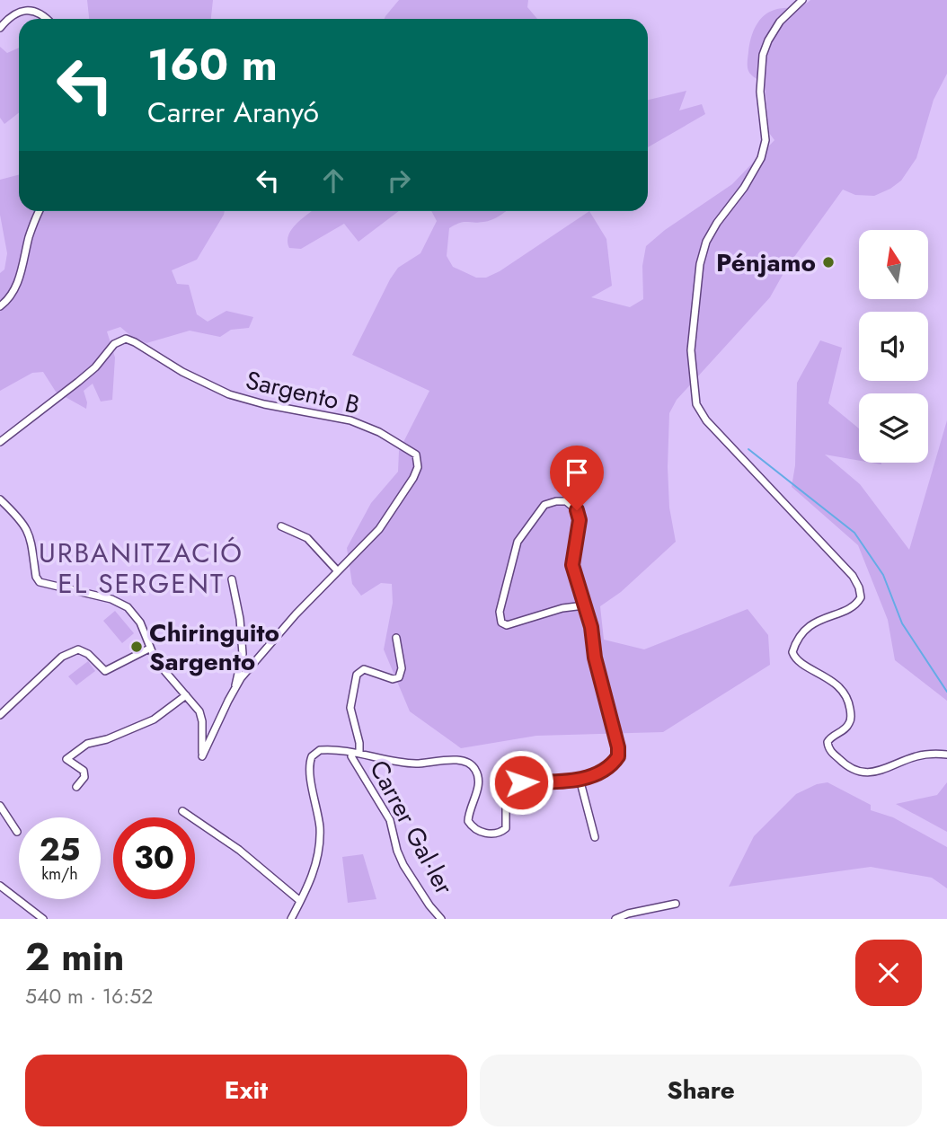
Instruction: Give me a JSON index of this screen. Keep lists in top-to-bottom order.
{
  "streets": {
    "street": ["Sargento B", "Carrer Gal·ler"]
  },
  "districts": ["URBANITZACIÓ EL SERGENT"],
  "places": ["Pénjamo", "Chiringuito Sargento"],
  "north": "top",
  "page": {
    "turn": ["160 m", "Carrer Aranyó"],
    "speed": "25 km/h",
    "limit": "30",
    "heading": ["2 min", "540 m · 16:52"],
    "buttons": ["Exit", "Share"]
  }
}
